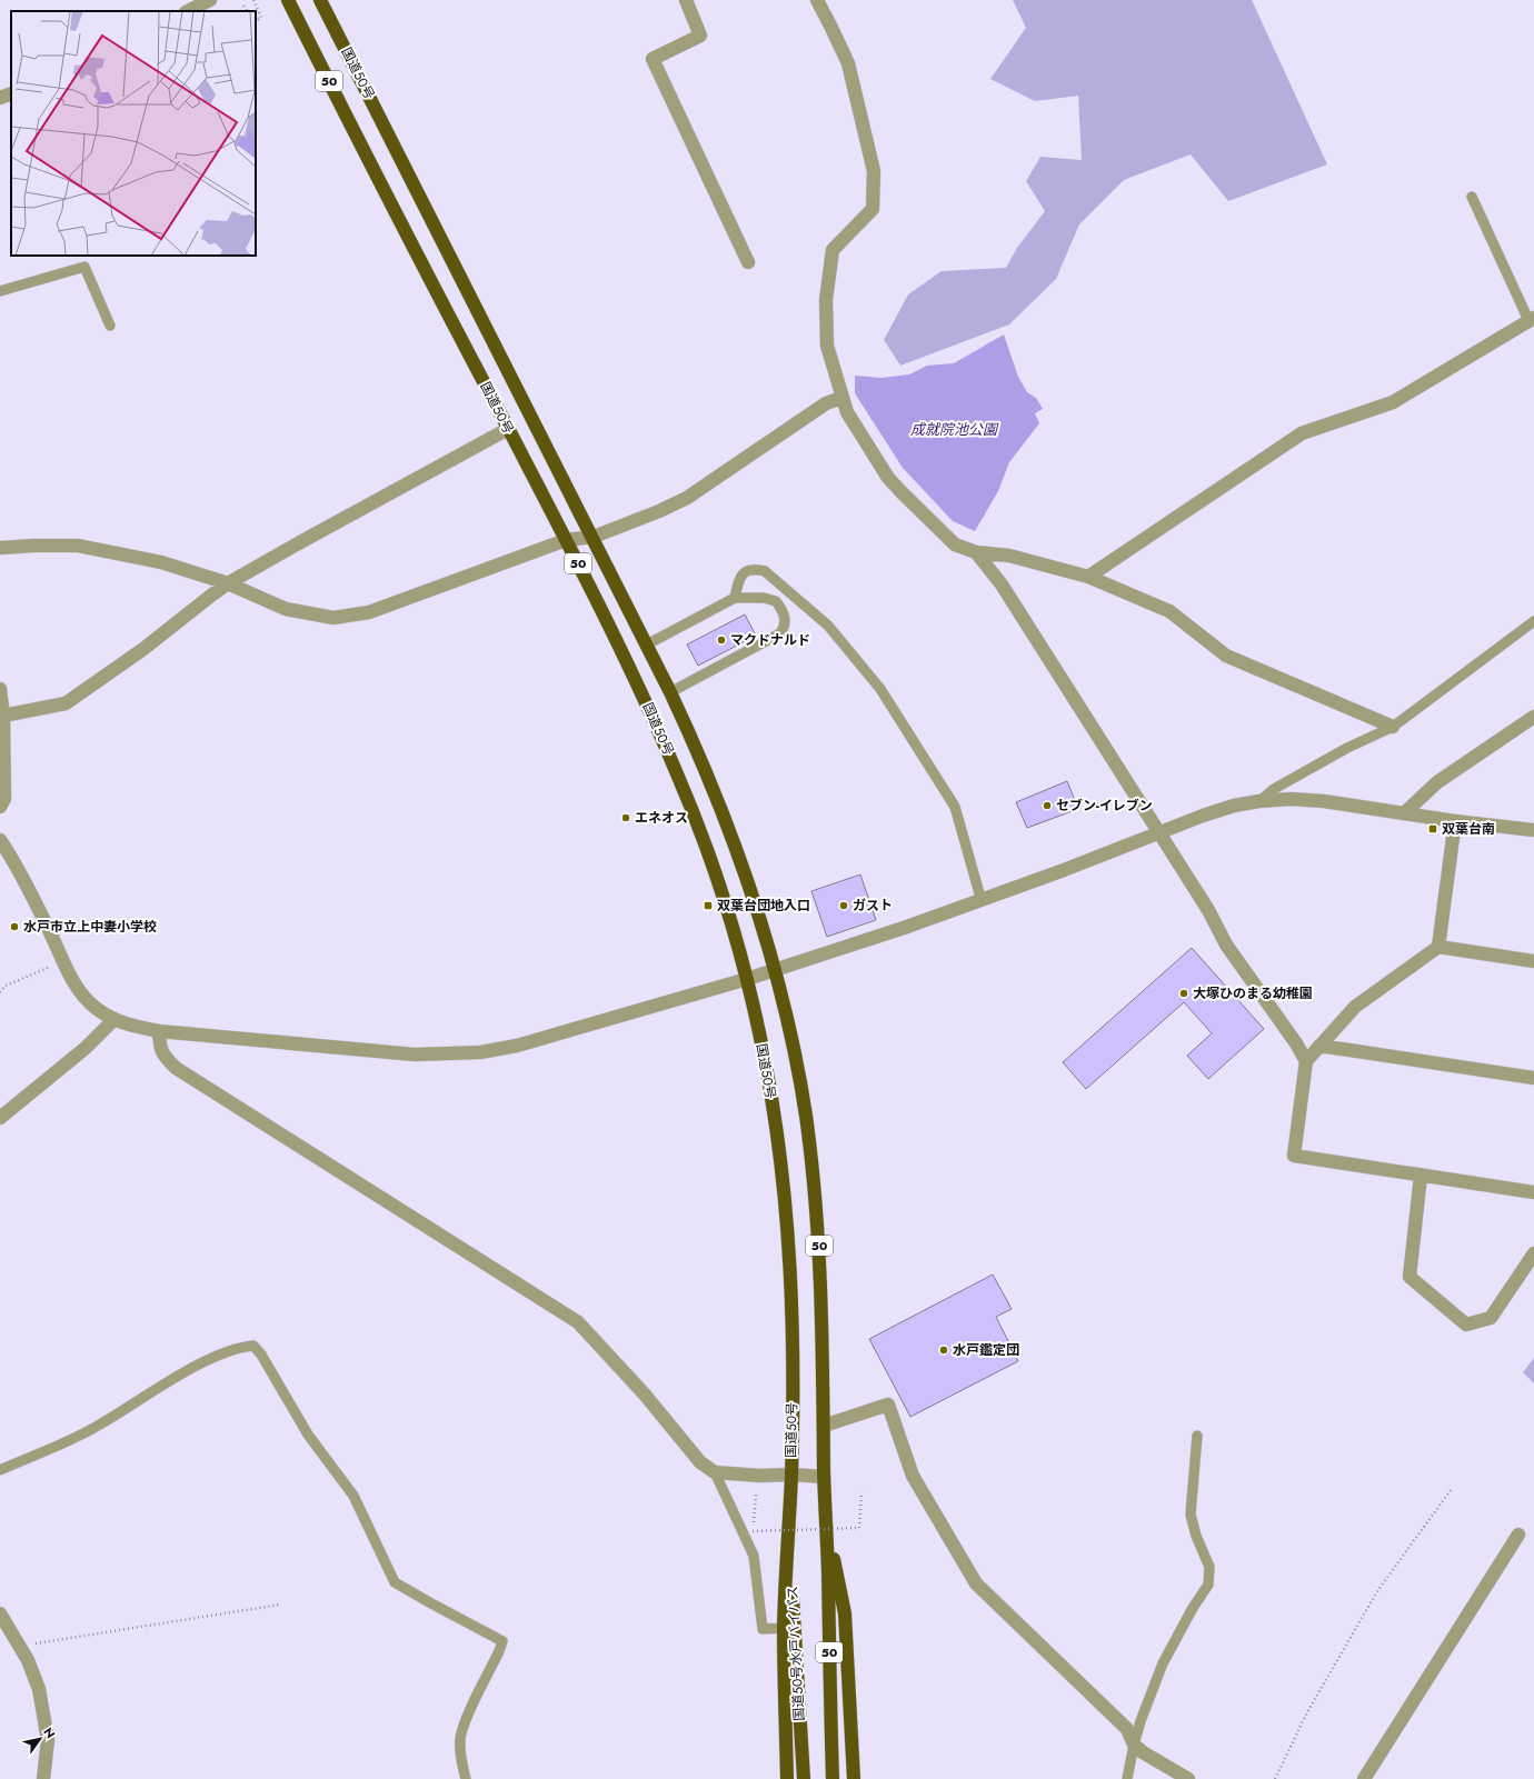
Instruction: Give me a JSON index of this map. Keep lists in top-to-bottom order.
{
  "streets": {
    "highway": ["国道50号", "50", "国道50号水戸バイパス"]
  },
  "crossings": [
    ["国道50号", "50"],
    ["国道50号", "国道50号水戸バイパス"]
  ],
  "water": ["成就院池公園"],
  "places": {
    "other": [
      "マクドナルド",
      "セブン-イレブン",
      "エネオス",
      "ガスト",
      "水戸市立上中妻小学校",
      "大塚ひのまる幼稚園",
      "水戸鑑定団"
    ],
    "transit": ["双葉台南", "双葉台団地入口"]
  },
  "north": "top right"
}
